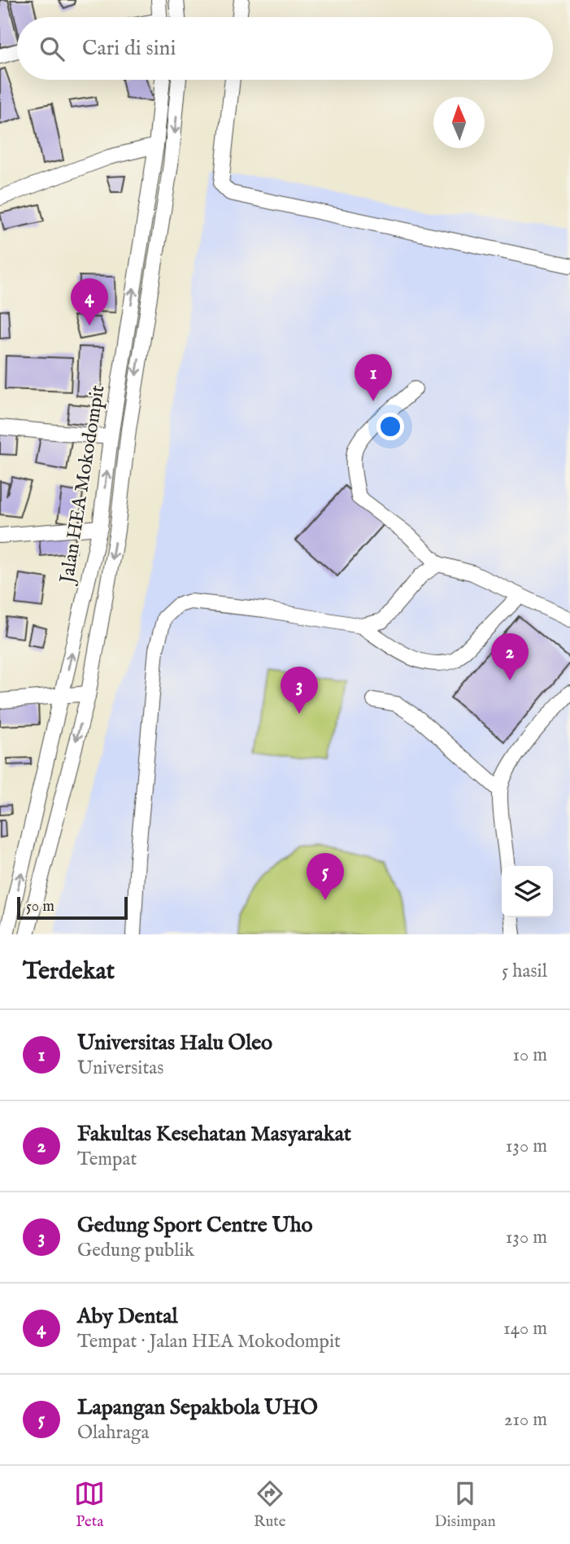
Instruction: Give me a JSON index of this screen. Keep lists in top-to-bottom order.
{
  "streets": {
    "street": ["Jalan HEA Mokodompit"]
  },
  "scale_bar": "50 m",
  "north": "top",
  "page": {
    "search": "Cari di sini",
    "pins": [
      "4",
      "1",
      "2",
      "3",
      "5"
    ],
    "scale": "50 m",
    "heading": ["Terdekat", "5 hasil"],
    "list": [
      {
        "mark": "1",
        "name": "Universitas Halu Oleo",
        "note": "Universitas",
        "value": "10 m"
      },
      {
        "mark": "2",
        "name": "Fakultas Kesehatan Masyarakat",
        "note": "Tempat",
        "value": "130 m"
      },
      {
        "mark": "3",
        "name": "Gedung Sport Centre Uho",
        "note": "Gedung publik",
        "value": "130 m"
      },
      {
        "mark": "4",
        "name": "Aby Dental",
        "note": "Tempat · Jalan HEA Mokodompit",
        "value": "140 m"
      },
      {
        "mark": "5",
        "name": "Lapangan Sepakbola UHO",
        "note": "Olahraga",
        "value": "210 m"
      }
    ],
    "nav": ["Peta", "Rute", "Disimpan"]
  }
}
